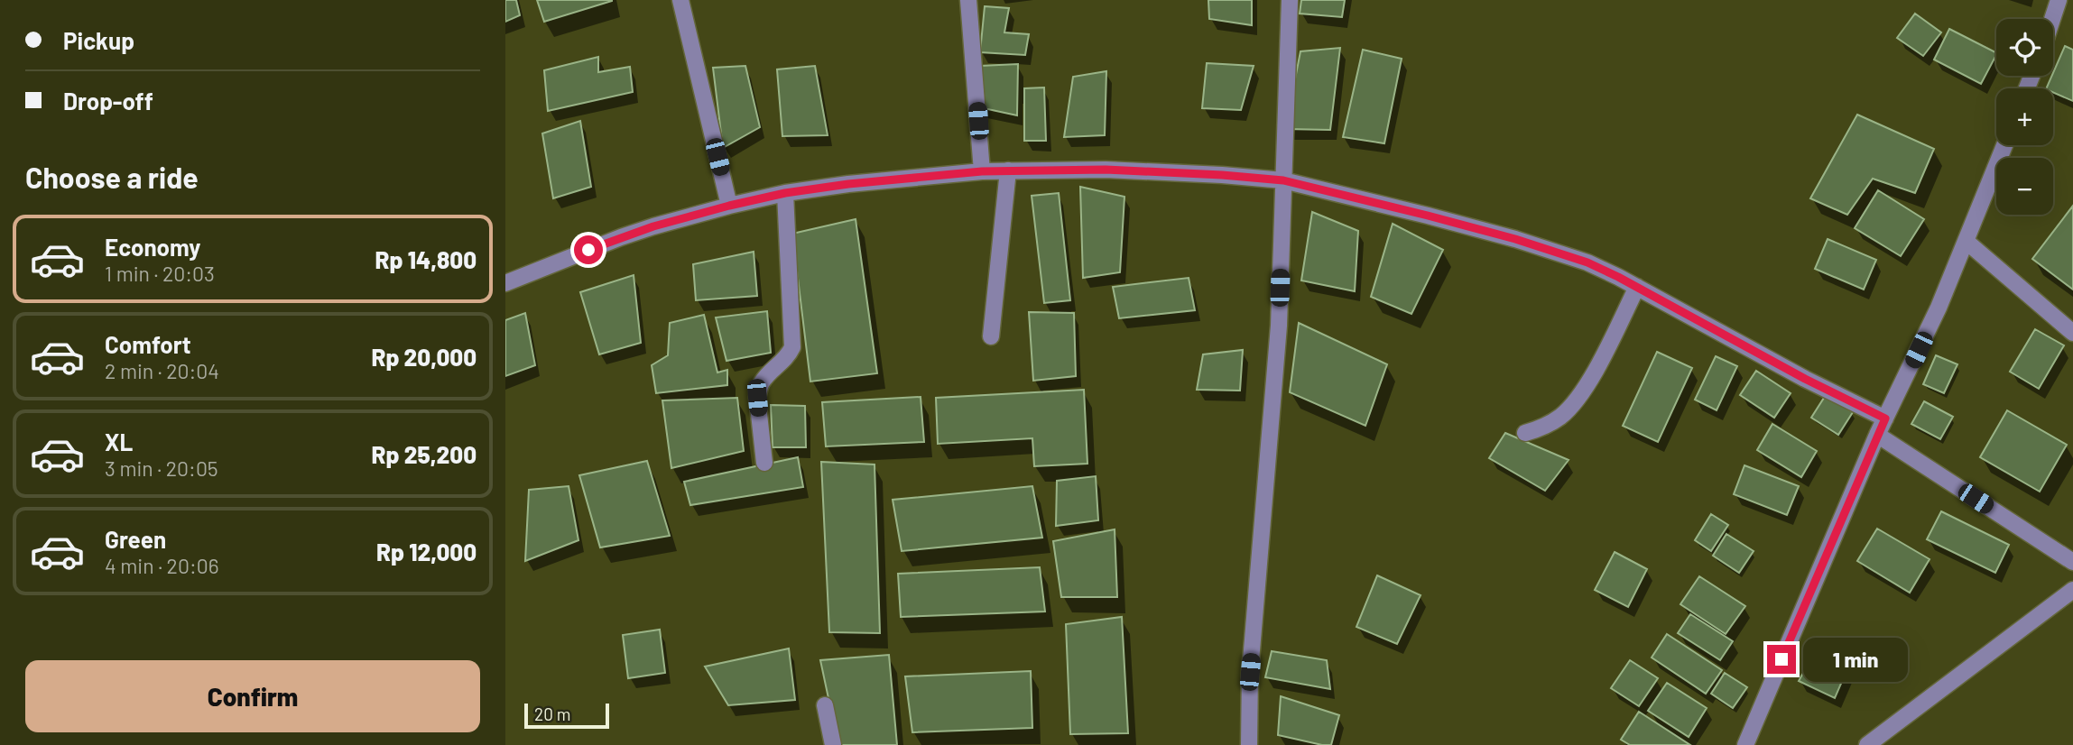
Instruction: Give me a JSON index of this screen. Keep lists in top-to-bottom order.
{
  "scale_bar": "20 m",
  "page": {
    "banner": ["Pickup", "Drop-off"],
    "map_buttons": ["+", "−"],
    "heading": "Choose a ride",
    "list": [
      {
        "name": "Economy",
        "note": "1 min · 20:03",
        "value": "Rp 14,800"
      },
      {
        "name": "Comfort",
        "note": "2 min · 20:04",
        "value": "Rp 20,000"
      },
      {
        "name": "XL",
        "note": "3 min · 20:05",
        "value": "Rp 25,200"
      },
      {
        "name": "Green",
        "note": "4 min · 20:06",
        "value": "Rp 12,000"
      }
    ],
    "bubble": "1 min",
    "buttons": "Confirm",
    "scale": "20 m"
  }
}
